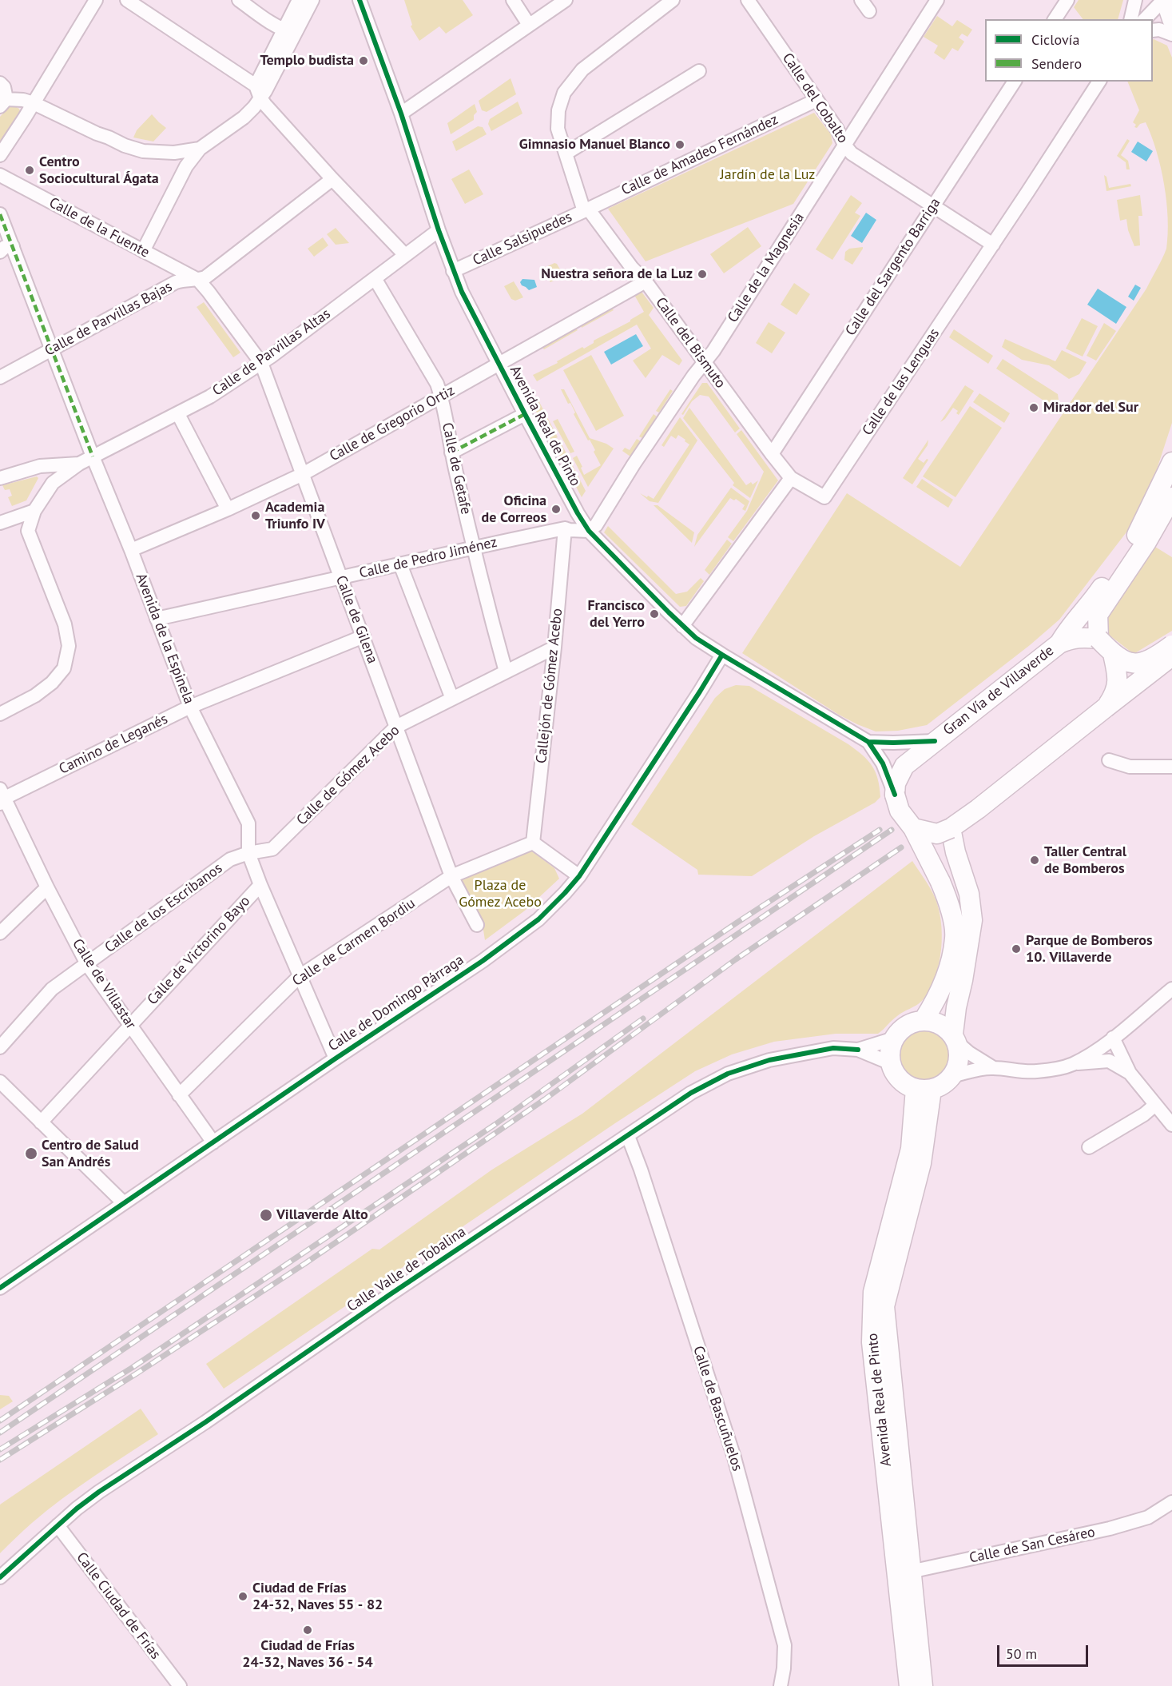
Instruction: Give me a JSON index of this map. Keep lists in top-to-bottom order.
{
  "streets": {
    "main road": ["Avenida Real de Pinto", "Gran Vía de Villaverde"],
    "street": [
      "Calle del Cobalto",
      "Calle de Amadeo Fernández",
      "Calle de la Fuente",
      "Calle Salsipuedes",
      "Calle del Sargento Barriga",
      "Calle de la Magnesia",
      "Calle de Parvillas Bajas",
      "Calle del Bismuto",
      "Calle de Parvillas Altas",
      "Calle de las Lenguas",
      "Calle de Gregorio Ortiz",
      "Calle de Getafe",
      "Calle de Pedro Jiménez",
      "Calle de Gilena",
      "Avenida de la Espinela",
      "Callejón de Gómez Acebo",
      "Camino de Leganés",
      "Calle de Gómez Acebo",
      "Calle de los Escribanos",
      "Calle de Carmen Bordiu",
      "Calle de Victorino Bayo",
      "Calle de Villastar",
      "Calle de Domingo Párraga",
      "Calle Valle de Tobalina",
      "Calle de Bascuñuelos",
      "Calle de San Cesáreo",
      "Calle Ciudad de Frías"
    ]
  },
  "crossings": [
    ["Calle del Cobalto", "Calle de Amadeo Fernández"],
    ["Calle del Cobalto", "Calle del Sargento Barriga"],
    ["Calle del Cobalto", "Calle de la Magnesia"],
    ["Calle del Cobalto", "Calle de las Lenguas"],
    ["Calle de Amadeo Fernández", "Calle Salsipuedes"],
    ["Calle de Amadeo Fernández", "Calle del Bismuto"],
    ["Calle de la Fuente", "Calle de Parvillas Bajas"],
    ["Calle de la Fuente", "Calle de Gilena"],
    ["Calle Salsipuedes", "Calle del Bismuto"],
    ["Calle Salsipuedes", "Avenida Real de Pinto"],
    ["Calle del Sargento Barriga", "Calle del Bismuto"],
    ["Calle de la Magnesia", "Calle del Bismuto"],
    ["Calle de la Magnesia", "Avenida Real de Pinto"],
    ["Calle de la Magnesia", "Calle de Pedro Jiménez"],
    ["Calle de Parvillas Bajas", "Calle de Gilena"],
    ["Calle de Parvillas Bajas", "Avenida de la Espinela"],
    ["Calle del Bismuto", "Calle de las Lenguas"],
    ["Calle del Bismuto", "Calle de Gregorio Ortiz"],
    ["Calle de Parvillas Altas", "Avenida Real de Pinto"],
    ["Calle de Parvillas Altas", "Calle de Getafe"],
    ["Calle de Parvillas Altas", "Calle de Gilena"],
    ["Calle de Parvillas Altas", "Avenida de la Espinela"],
    ["Calle de Gregorio Ortiz", "Avenida Real de Pinto"],
    ["Calle de Gregorio Ortiz", "Calle de Getafe"],
    ["Calle de Gregorio Ortiz", "Calle de Gilena"],
    ["Calle de Gregorio Ortiz", "Avenida de la Espinela"],
    ["Avenida Real de Pinto", "Calle de Pedro Jiménez"],
    ["Avenida Real de Pinto", "Gran Vía de Villaverde"],
    ["Avenida Real de Pinto", "Calle de Domingo Párraga"],
    ["Avenida Real de Pinto", "Calle Valle de Tobalina"],
    ["Avenida Real de Pinto", "Calle de San Cesáreo"],
    ["Calle de Getafe", "Calle de Pedro Jiménez"],
    ["Calle de Getafe", "Calle de Gómez Acebo"],
    ["Calle de Pedro Jiménez", "Calle de Gilena"],
    ["Calle de Pedro Jiménez", "Avenida de la Espinela"],
    ["Calle de Pedro Jiménez", "Callejón de Gómez Acebo"],
    ["Calle de Gilena", "Camino de Leganés"],
    ["Calle de Gilena", "Calle de Gómez Acebo"],
    ["Calle de Gilena", "Calle de Carmen Bordiu"],
    ["Avenida de la Espinela", "Camino de Leganés"],
    ["Avenida de la Espinela", "Calle de Gómez Acebo"],
    ["Avenida de la Espinela", "Calle de los Escribanos"],
    ["Avenida de la Espinela", "Calle de Carmen Bordiu"],
    ["Avenida de la Espinela", "Calle de Victorino Bayo"],
    ["Avenida de la Espinela", "Calle de Domingo Párraga"],
    ["Callejón de Gómez Acebo", "Calle de Gómez Acebo"],
    ["Callejón de Gómez Acebo", "Calle de Carmen Bordiu"],
    ["Camino de Leganés", "Calle de Villastar"],
    ["Calle de Gómez Acebo", "Calle de los Escribanos"],
    ["Calle de los Escribanos", "Calle de Villastar"],
    ["Calle de Carmen Bordiu", "Calle de Villastar"],
    ["Calle de Victorino Bayo", "Calle de Villastar"],
    ["Calle de Villastar", "Calle de Domingo Párraga"],
    ["Calle Valle de Tobalina", "Calle de Bascuñuelos"],
    ["Calle Valle de Tobalina", "Calle Ciudad de Frías"]
  ],
  "parks": ["Jardín de la Luz", "Plaza de Gómez Acebo"],
  "places": [
    "Templo budista",
    "Gimnasio Manuel Blanco",
    "Centro Sociocultural Ágata",
    "Nuestra señora de la Luz",
    "Mirador del Sur",
    "Oficina de Correos",
    "Academia Triunfo IV",
    "Francisco del Yerro",
    "Taller Central de Bomberos",
    "Parque de Bomberos 10. Villaverde",
    "Centro de Salud San Andrés",
    "Villaverde Alto",
    "Ciudad de Frías 24-32, Naves 55 - 82",
    "Ciudad de Frías 24-32, Naves 36 - 54"
  ],
  "legend": ["Ciclovía", "Sendero"],
  "scale_bar": "50 m"
}
